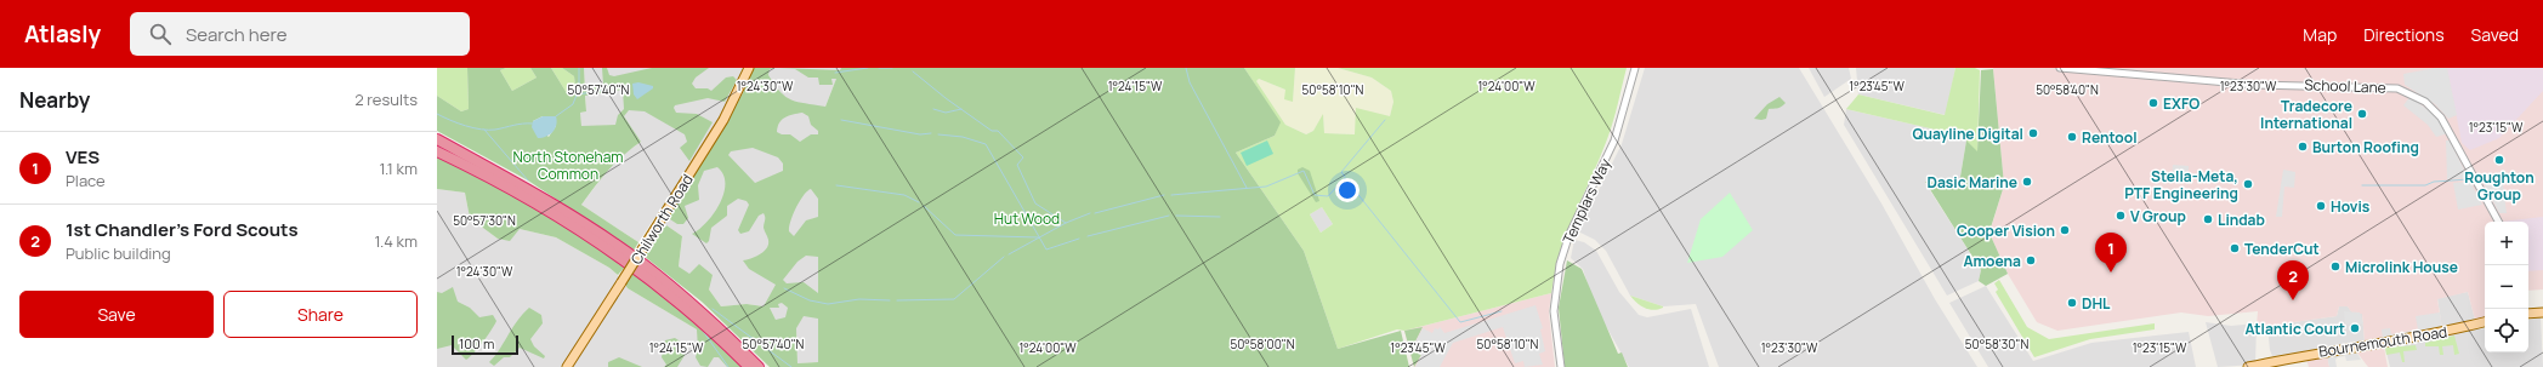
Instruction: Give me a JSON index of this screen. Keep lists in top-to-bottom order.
{
  "streets": {
    "main road": ["Chilworth Road", "Bournemouth Road"],
    "street": ["School Lane", "Templars Way"]
  },
  "parks": ["North Stoneham Common", "Hut Wood"],
  "places": [
    "EXFO",
    "Tradecore International",
    "Quayline Digital",
    "Rentool",
    "Burton Roofing",
    "Roughton Group",
    "Dasic Marine",
    "Stella-Meta, PTF Engineering",
    "Hovis",
    "V Group",
    "Lindab",
    "Cooper Vision",
    "TenderCut",
    "Amoena",
    "Microlink House",
    "DHL",
    "Atlantic Court"
  ],
  "scale_bar": "100 m",
  "page": {
    "header": "Atlasly",
    "search": "Search here",
    "nav": ["Map", "Directions", "Saved"],
    "heading": ["Nearby", "2 results"],
    "list": [
      {
        "mark": "1",
        "name": "VES",
        "note": "Place",
        "value": "1.1 km"
      },
      {
        "mark": "2",
        "name": "1st Chandler's Ford Scouts",
        "note": "Public building",
        "value": "1.4 km"
      }
    ],
    "map_buttons": ["+", "−"],
    "pins": ["1", "2"],
    "buttons": ["Save", "Share"],
    "scale": "100 m"
  },
  "coordinates": [
    "1°24'30\"W",
    "1°24'15\"W",
    "1°24'00\"W",
    "1°23'45\"W",
    "1°23'30\"W",
    "50°57'40\"N",
    "50°58'10\"N",
    "50°58'40\"N",
    "1°23'15\"W",
    "50°57'30\"N",
    "50°58'00\"N",
    "50°58'30\"N"
  ]
}
